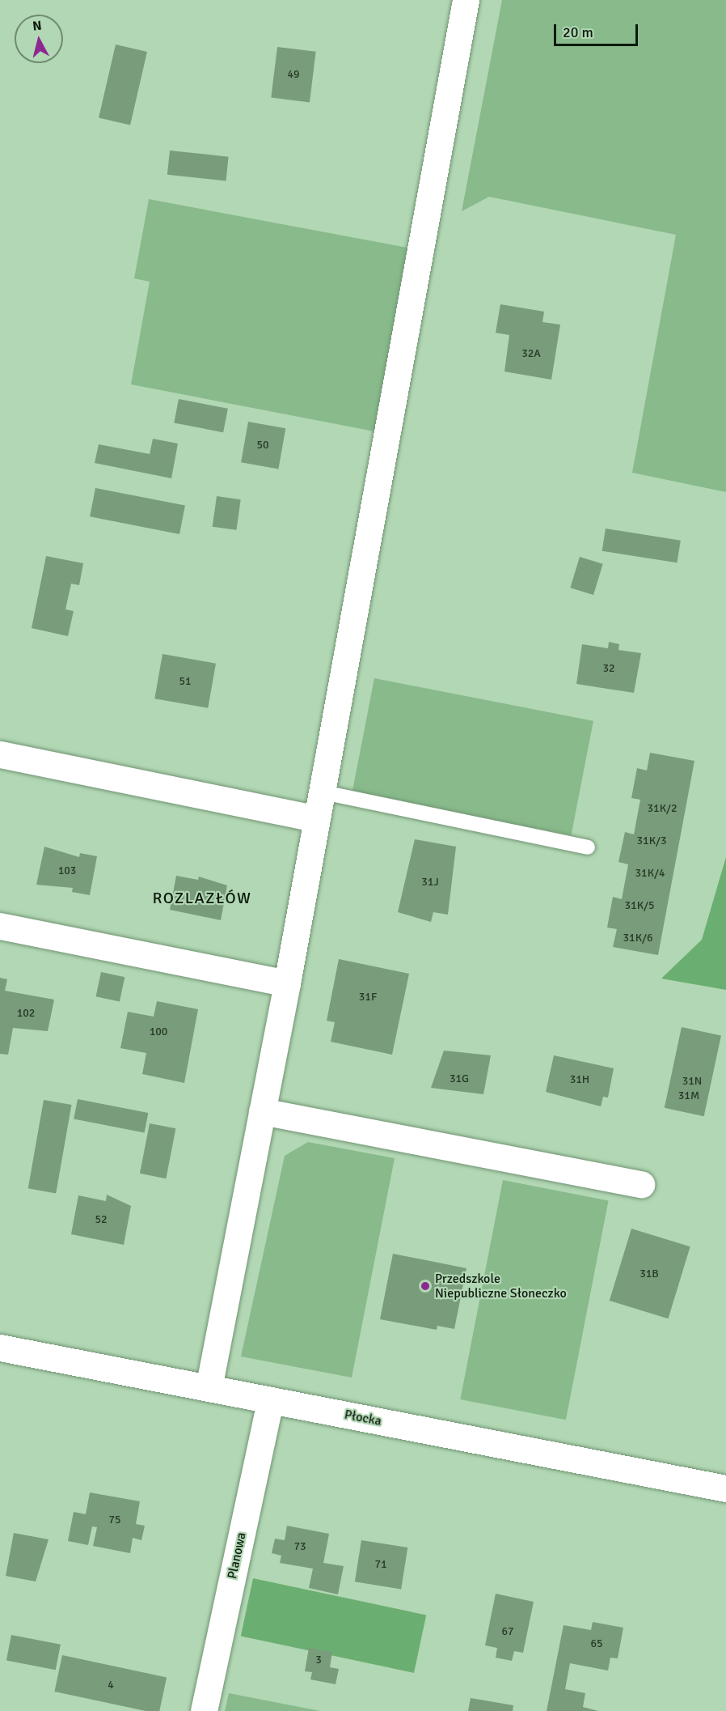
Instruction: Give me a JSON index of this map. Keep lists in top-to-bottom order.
{
  "streets": {
    "street": ["Płocka", "Planowa"]
  },
  "crossings": [
    ["Płocka", "Planowa"]
  ],
  "districts": ["ROZLAZŁÓW"],
  "places": ["Przedszkole Niepubliczne Słoneczko"],
  "house_numbers": [
    "49",
    "32A",
    "50",
    "32",
    "51",
    "31K/2",
    "31K/3",
    "103",
    "31K/4",
    "31J",
    "31K/5",
    "31K/6",
    "31F",
    "102",
    "100",
    "31G",
    "31H",
    "31N",
    "31M",
    "52",
    "31B",
    "75",
    "73",
    "71",
    "67",
    "65",
    "3",
    "4"
  ],
  "scale_bar": "20 m",
  "north": "top"
}
